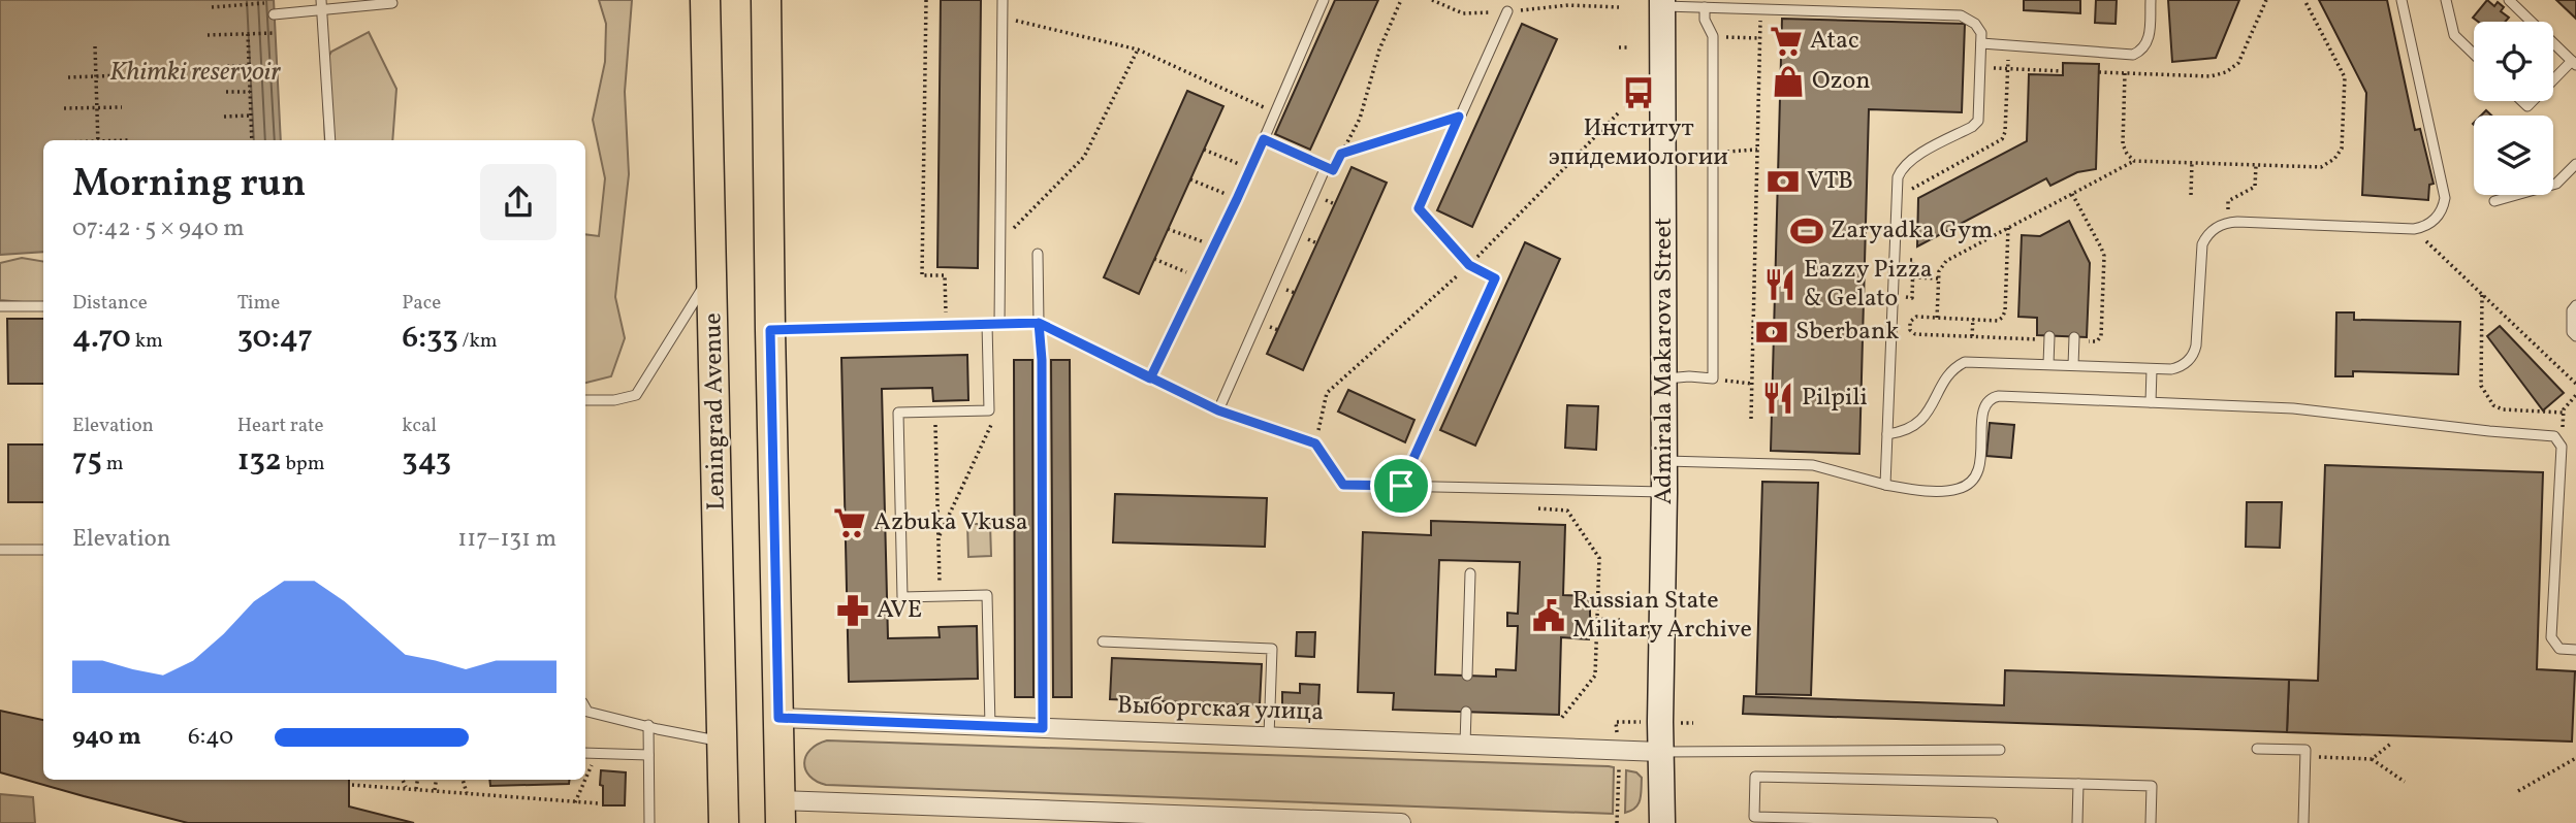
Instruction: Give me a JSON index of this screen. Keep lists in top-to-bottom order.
{
  "streets": {
    "main road": ["Leningrad Avenue"],
    "street": ["Admirala Makarova Street", "Выборгская улица"]
  },
  "crossings": [
    ["Admirala Makarova Street", "Выборгская улица"]
  ],
  "water": ["Khimki reservoir"],
  "places": {
    "supermarket": ["Atac", "Azbuka Vkusa"],
    "shop": ["Ozon"],
    "bus stop": ["Институт эпидемиологии"],
    "bank": ["VTB", "Sberbank"],
    "sports": ["Zaryadka Gym"],
    "restaurant": ["Eazzy Pizza & Gelato", "Pilpili"],
    "pharmacy": ["AVE"],
    "public building": ["Russian State Military Archive"]
  },
  "page": {
    "heading": ["Morning run", "07:42 · 5 × 940 m"],
    "stats": [
      ["Distance", "4.70 km"],
      ["Time", "30:47"],
      ["Pace", "6:33 /km"],
      ["Elevation", "75 m"],
      ["Heart rate", "132 bpm"],
      ["kcal", "343"]
    ],
    "chart": ["Elevation", "117–131 m"],
    "list": [
      {
        "name": "940 m",
        "note": "6:40"
      }
    ]
  }
}
